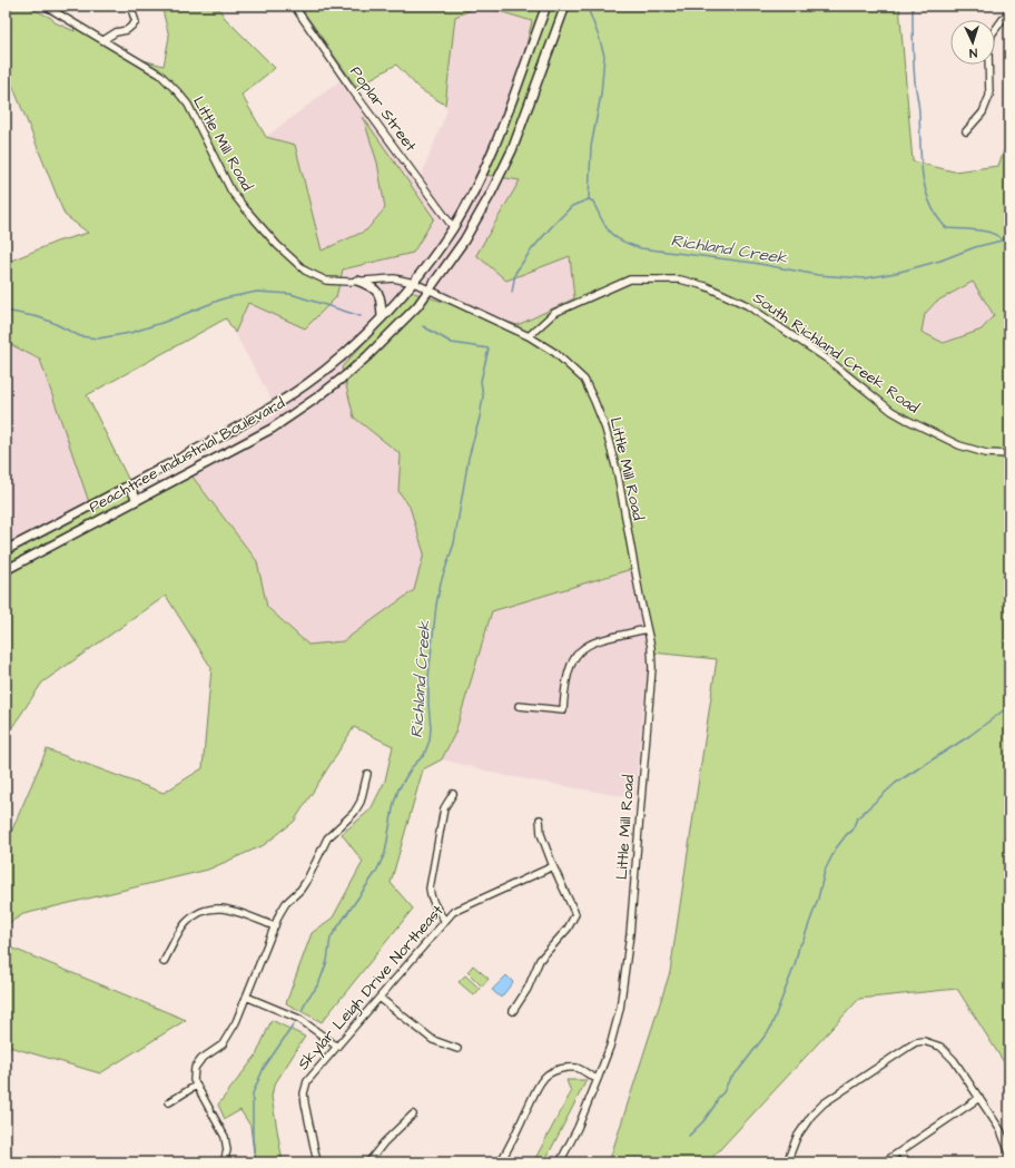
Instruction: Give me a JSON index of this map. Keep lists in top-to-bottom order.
{
  "streets": {
    "main road": ["Peachtree Industrial Boulevard"],
    "street": [
      "Poplar Street",
      "Little Mill Road",
      "South Richland Creek Road",
      "Skylar Leigh Drive Northeast"
    ]
  },
  "crossings": [
    ["Poplar Street", "Peachtree Industrial Boulevard"],
    ["Little Mill Road", "South Richland Creek Road"],
    ["Little Mill Road", "Peachtree Industrial Boulevard"]
  ],
  "water": ["Richland Creek"],
  "north": "bottom"
}
